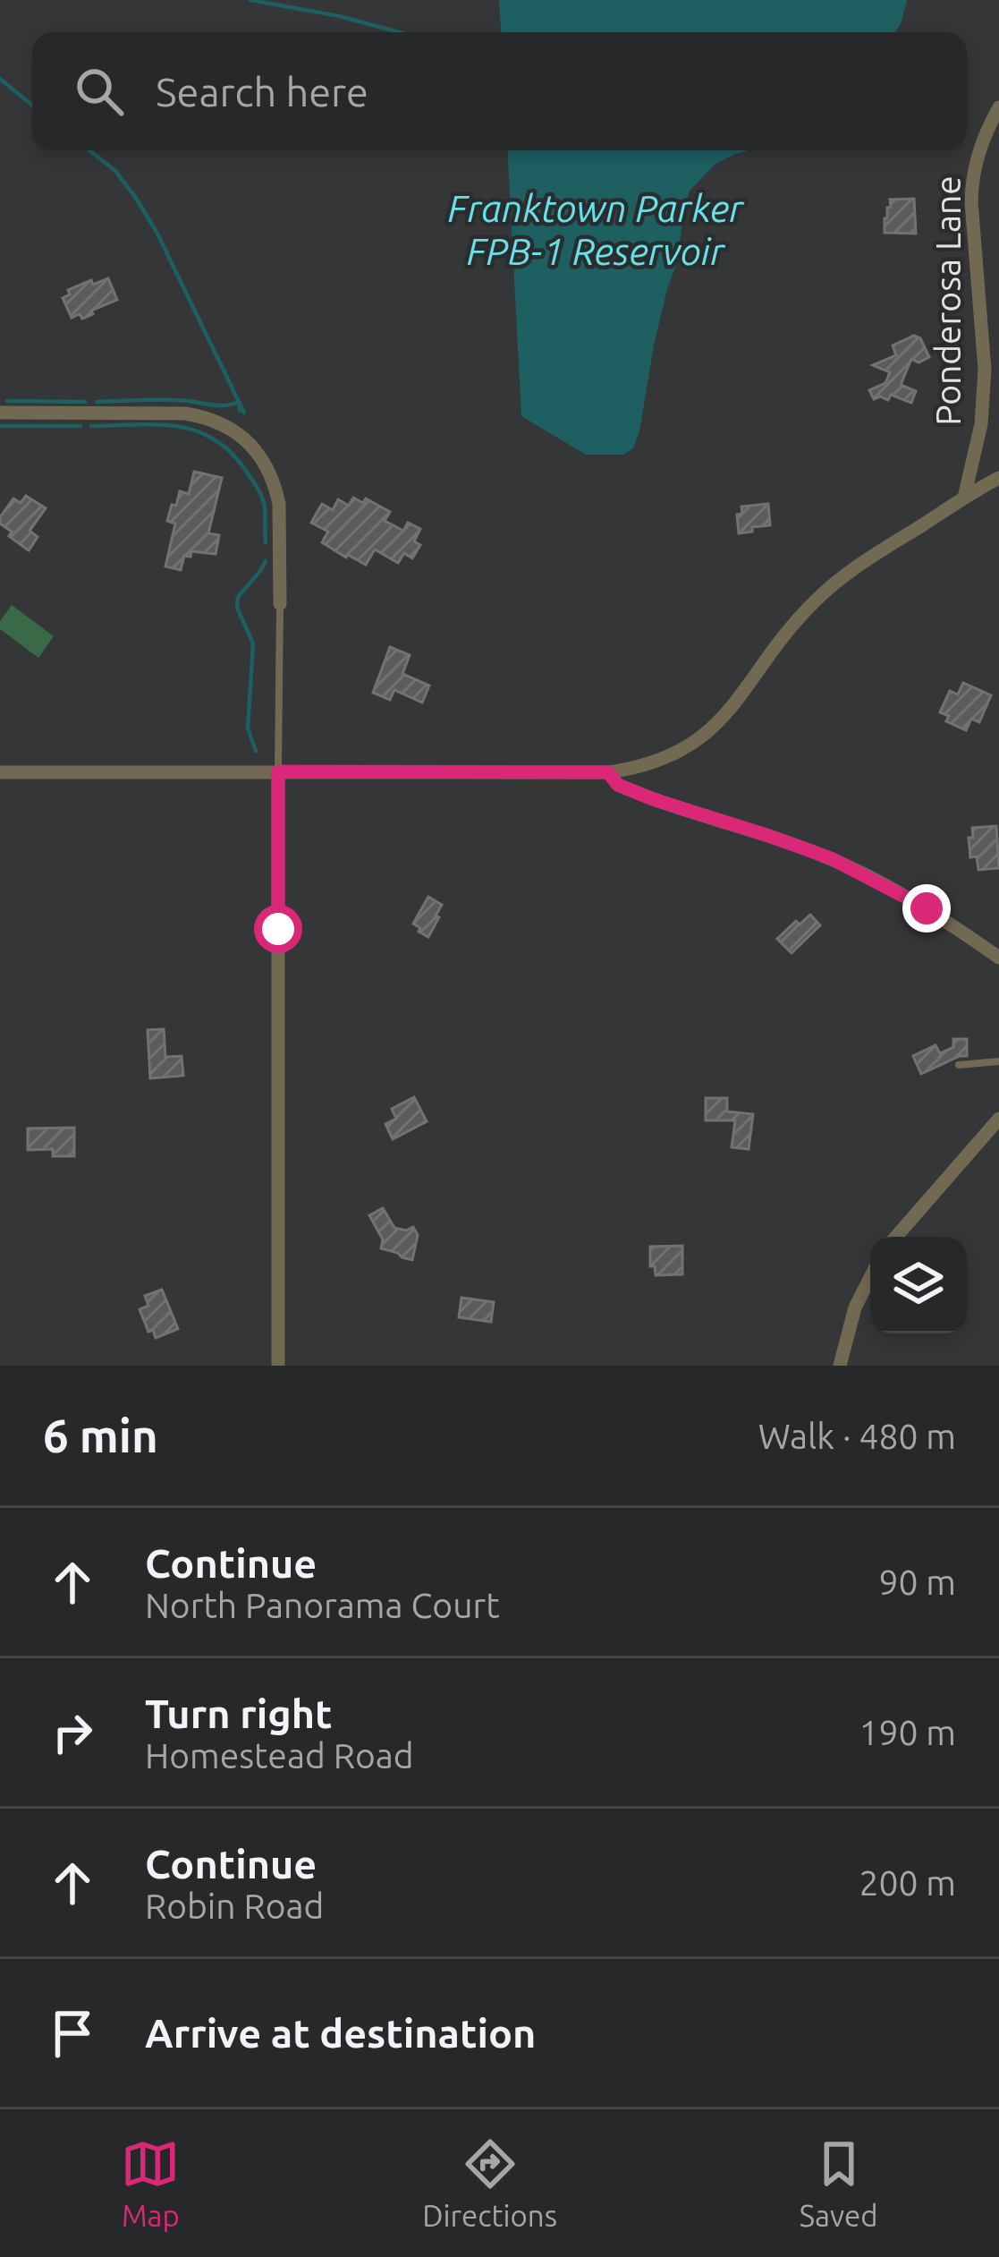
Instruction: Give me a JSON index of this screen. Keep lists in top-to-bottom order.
{
  "streets": {
    "street": ["Ponderosa Lane"]
  },
  "water": ["Franktown Parker FPB-1 Reservoir"],
  "page": {
    "search": "Search here",
    "heading": ["6 min", "Walk · 480 m"],
    "list": [
      ["Continue", "North Panorama Court", "90 m"],
      ["Turn right", "Homestead Road", "190 m"],
      ["Continue", "Robin Road", "200 m"],
      "Arrive at destination"
    ],
    "nav": ["Map", "Directions", "Saved"]
  }
}
